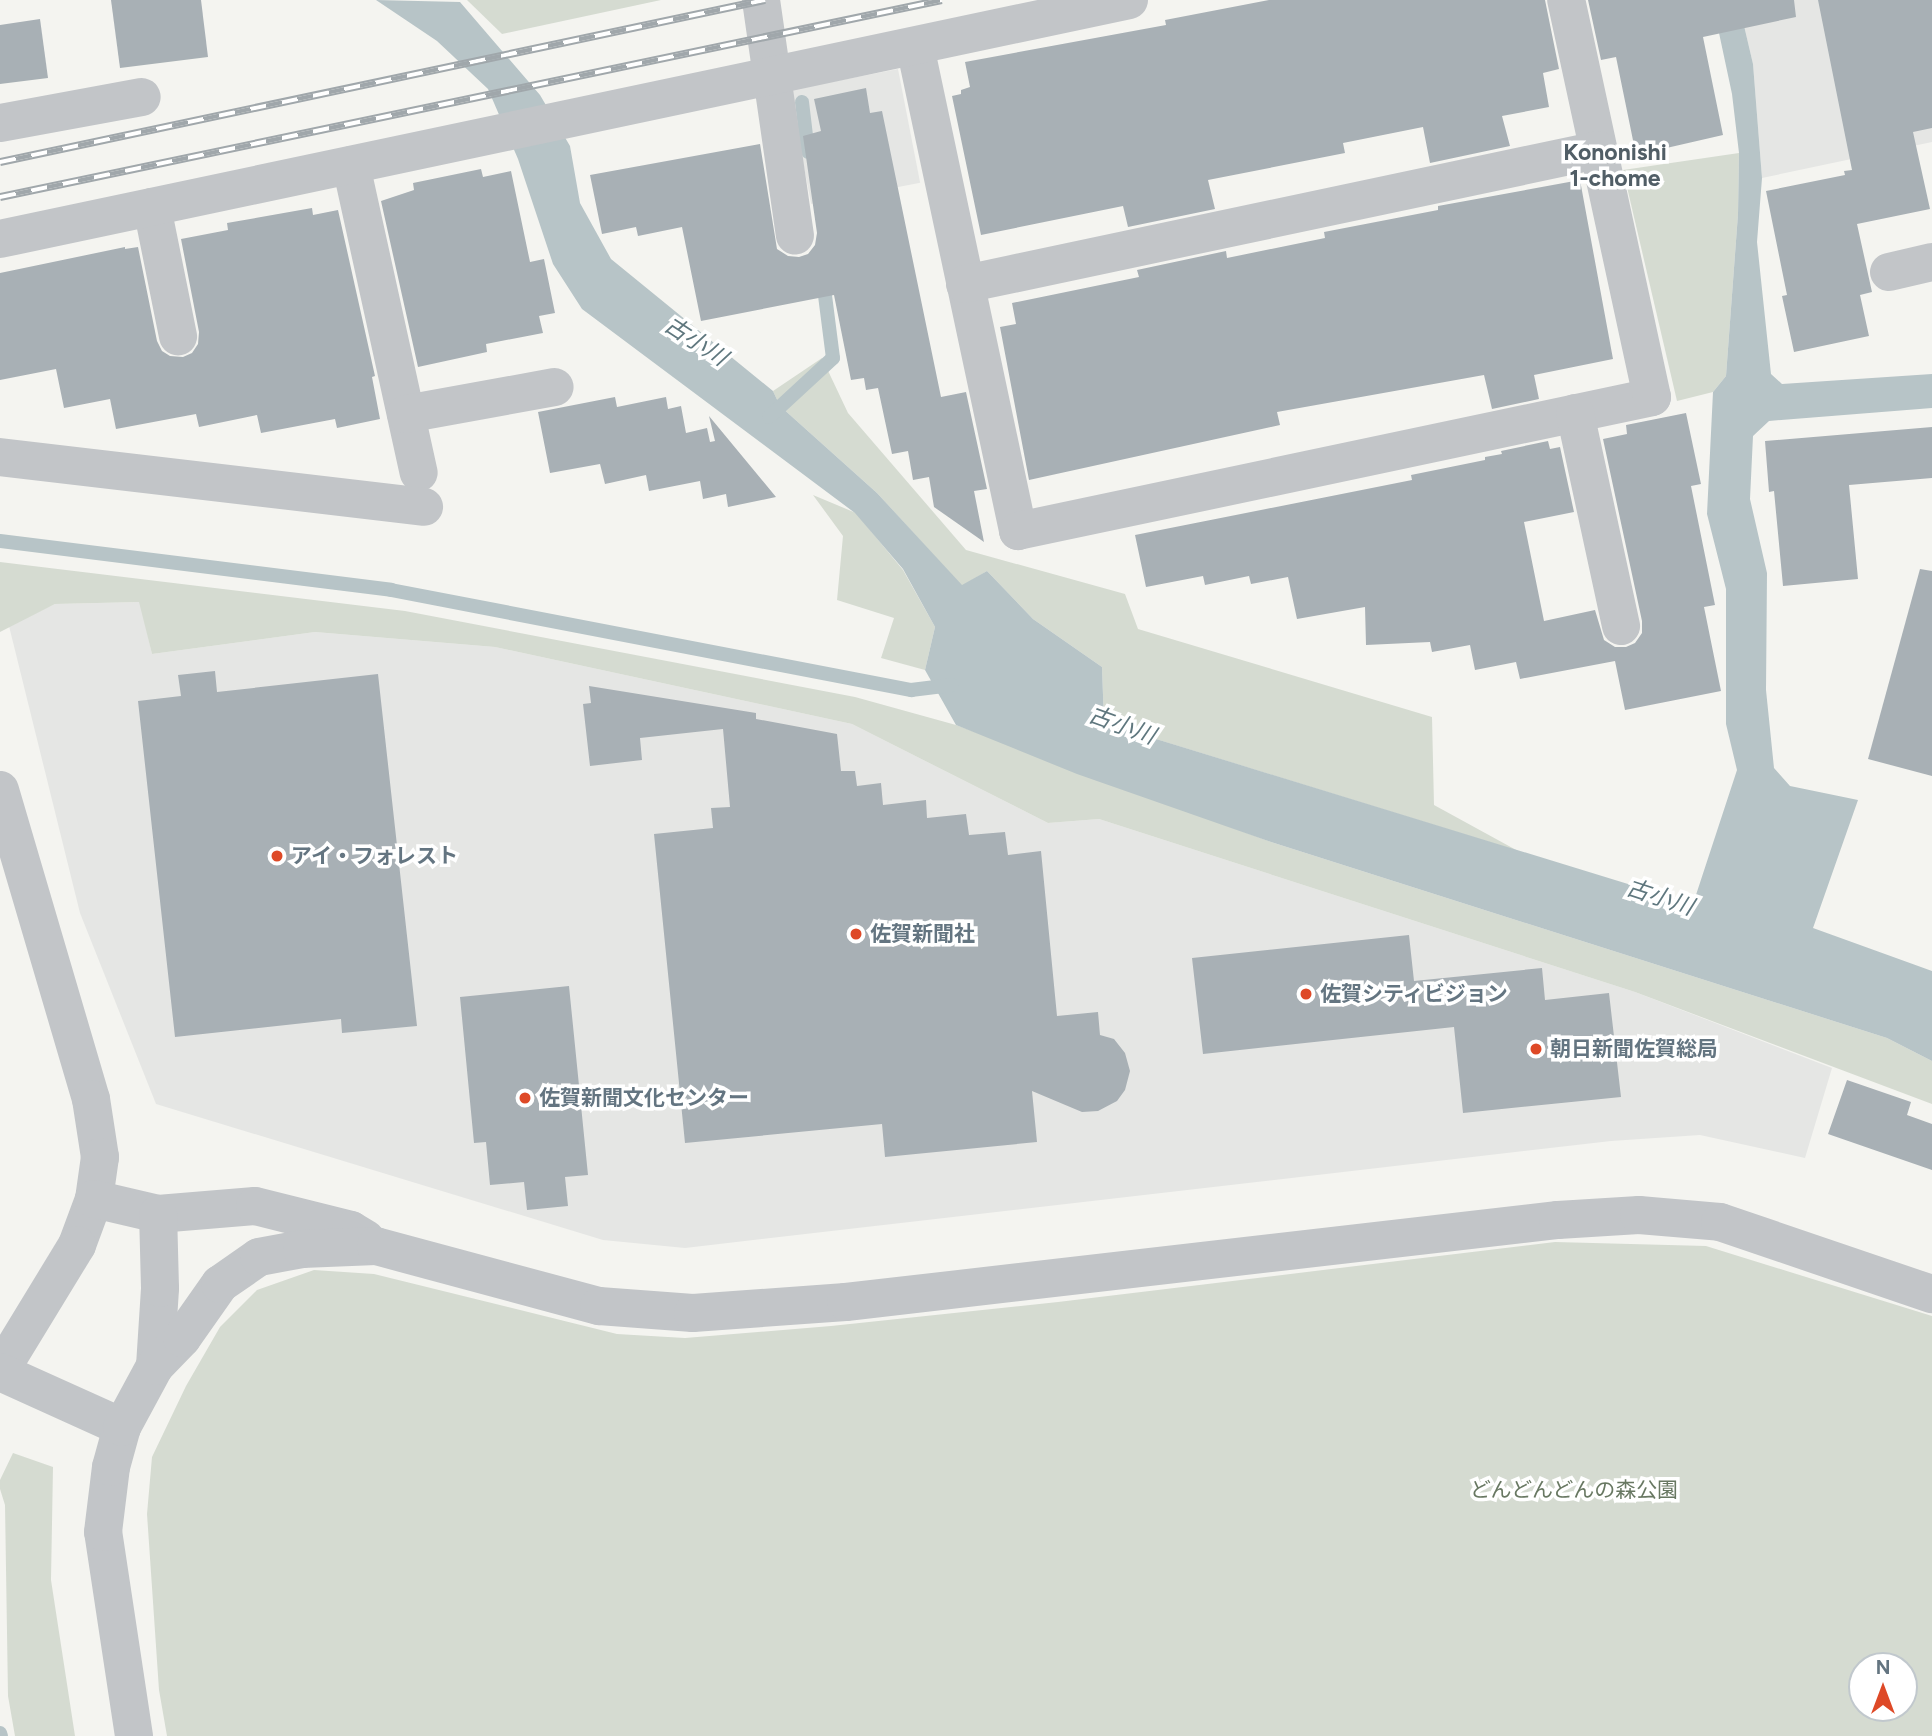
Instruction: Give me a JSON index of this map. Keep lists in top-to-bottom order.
{
  "districts": ["Kononishi 1-chome"],
  "water": ["古小川"],
  "parks": ["どんどんどんの森公園"],
  "places": [
    "アイ・フォレスト",
    "佐賀新聞社",
    "佐賀シティビジョン",
    "朝日新聞佐賀総局",
    "佐賀新聞文化センター"
  ],
  "north": "top"
}
